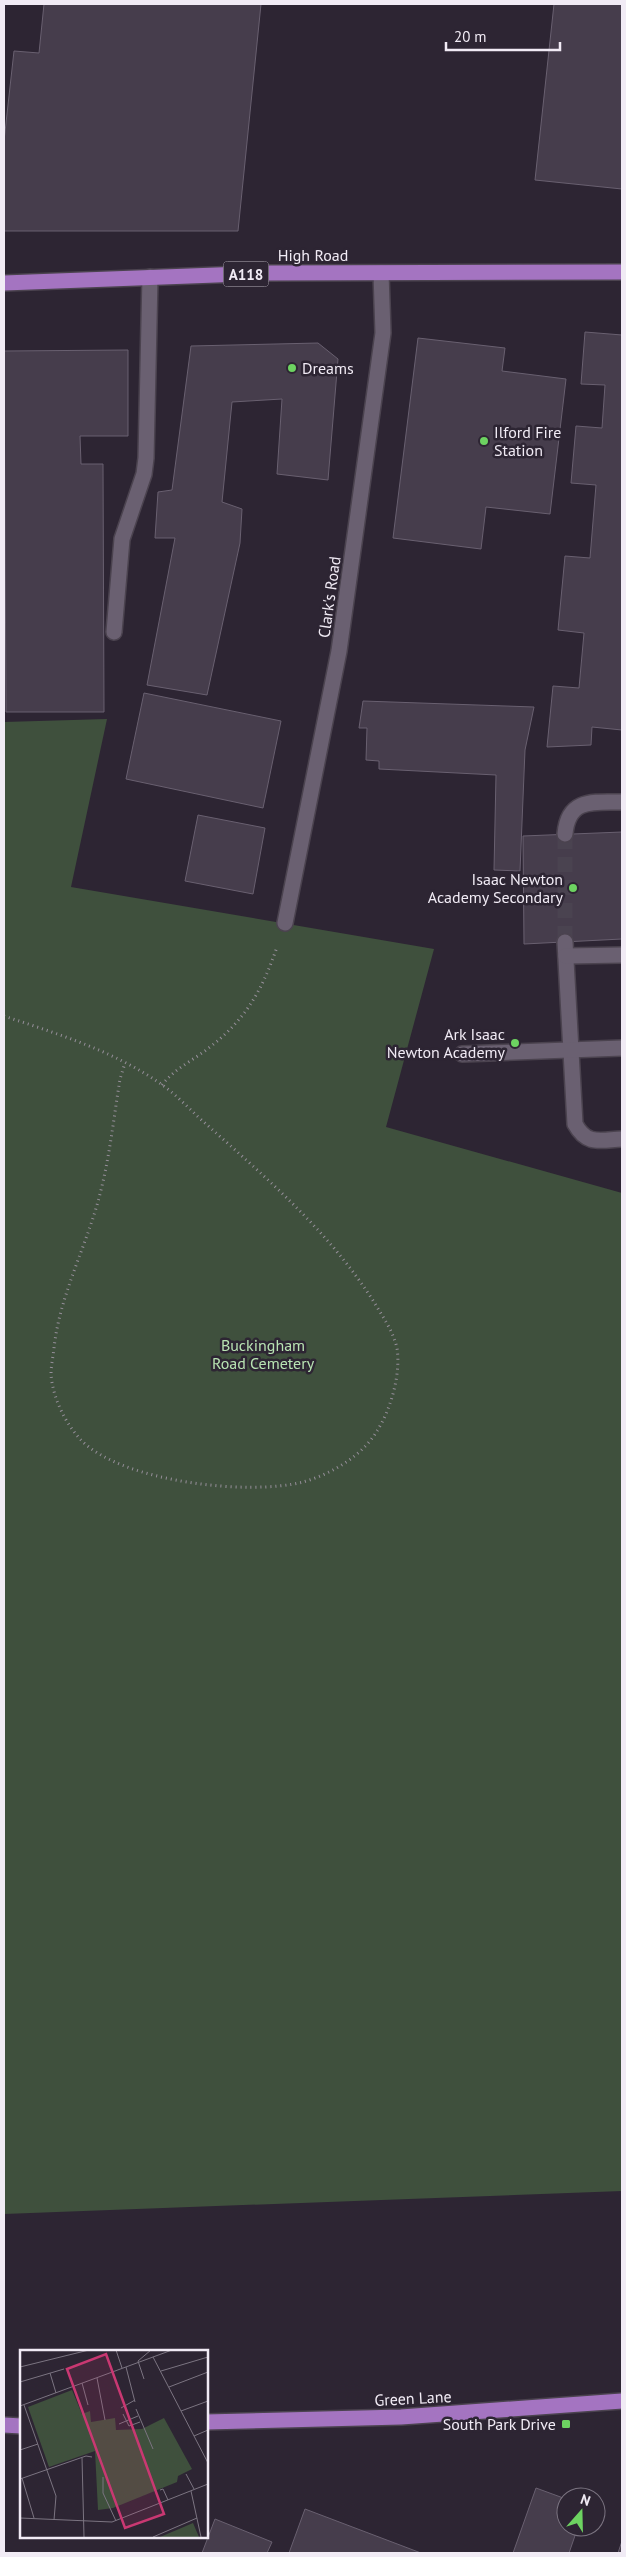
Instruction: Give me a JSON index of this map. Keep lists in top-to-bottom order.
{
  "streets": {
    "main road": ["High Road", "A118", "Green Lane"],
    "street": ["Clark's Road"]
  },
  "crossings": [
    ["High Road", "Clark's Road"]
  ],
  "parks": ["Buckingham Road Cemetery"],
  "places": {
    "other": [
      "Dreams",
      "Ilford Fire Station",
      "Isaac Newton Academy Secondary",
      "Ark Isaac Newton Academy"
    ],
    "transit": ["South Park Drive"]
  },
  "scale_bar": "20 m",
  "north": "top"
}
